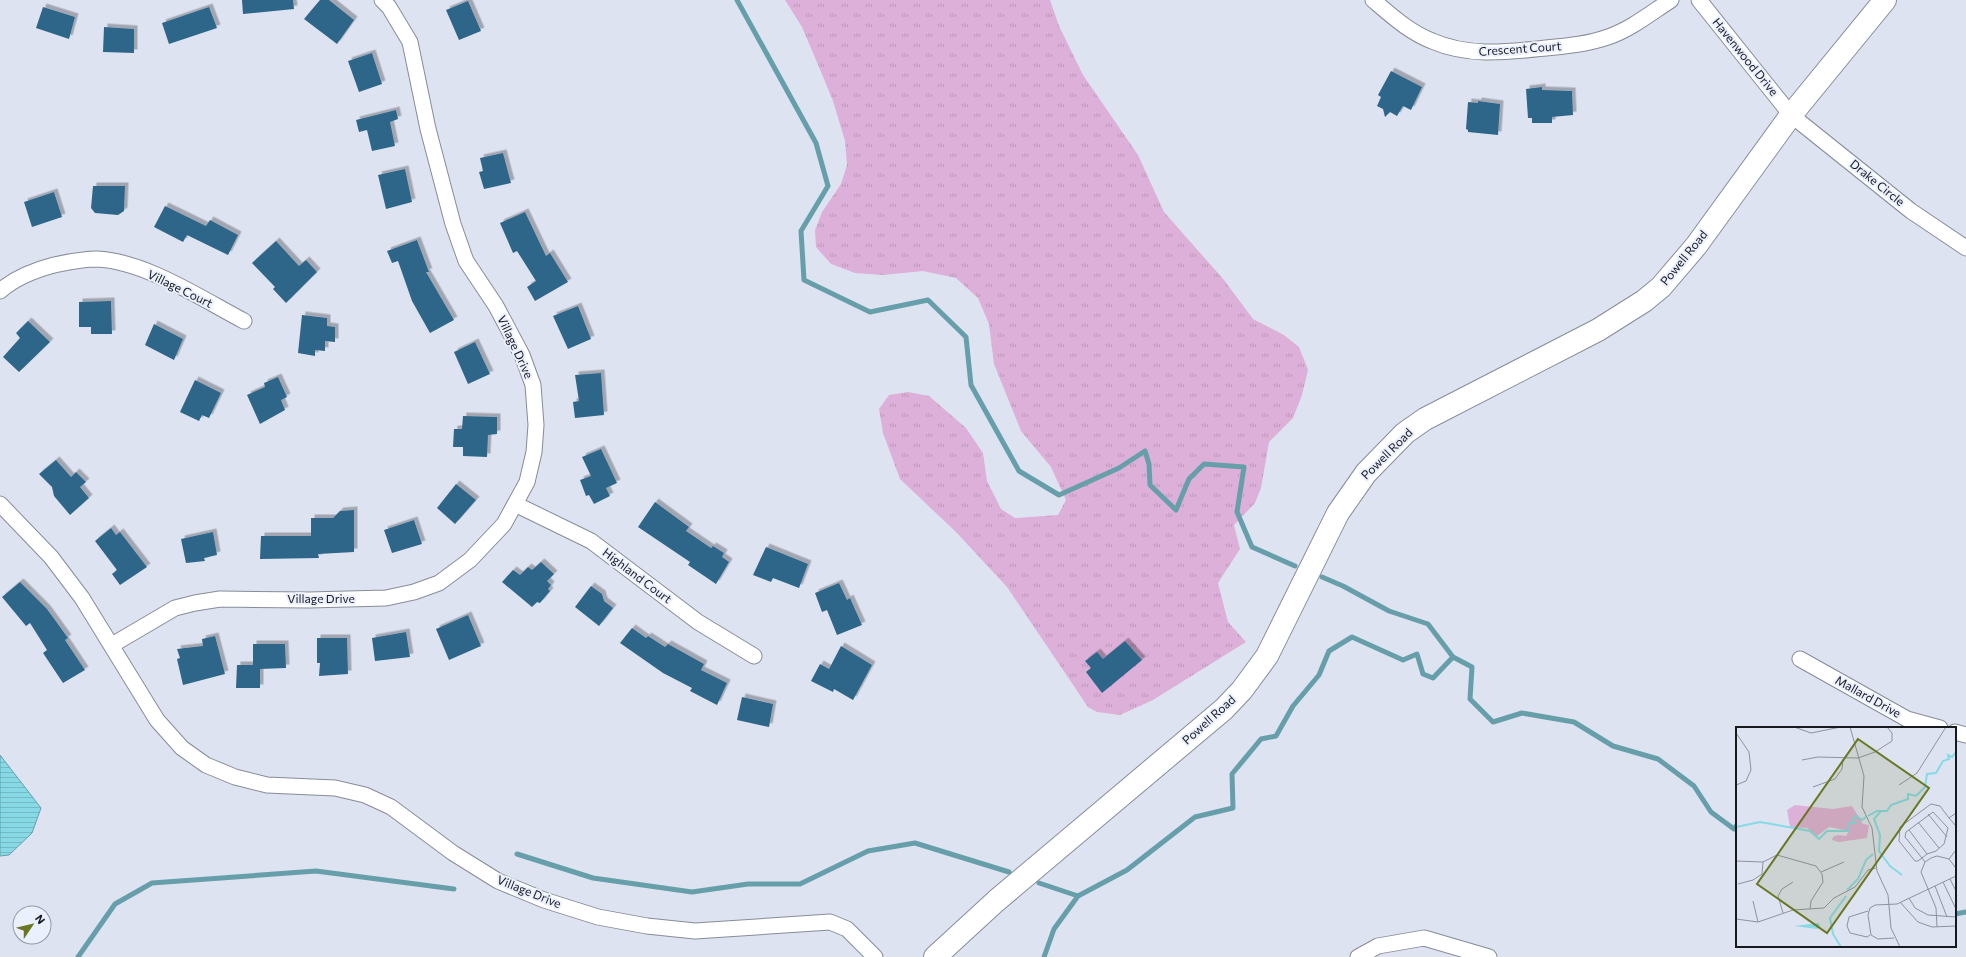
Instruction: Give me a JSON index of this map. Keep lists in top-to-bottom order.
{
  "streets": {
    "street": [
      "Crescent Court",
      "Havenwood Drive",
      "Drake Circle",
      "Powell Road",
      "Village Court",
      "Village Drive",
      "Highland Court",
      "Mallard Drive"
    ]
  },
  "crossings": [
    ["Havenwood Drive", "Drake Circle"],
    ["Havenwood Drive", "Powell Road"],
    ["Drake Circle", "Powell Road"],
    ["Village Drive", "Highland Court"]
  ],
  "north": "top right"
}
